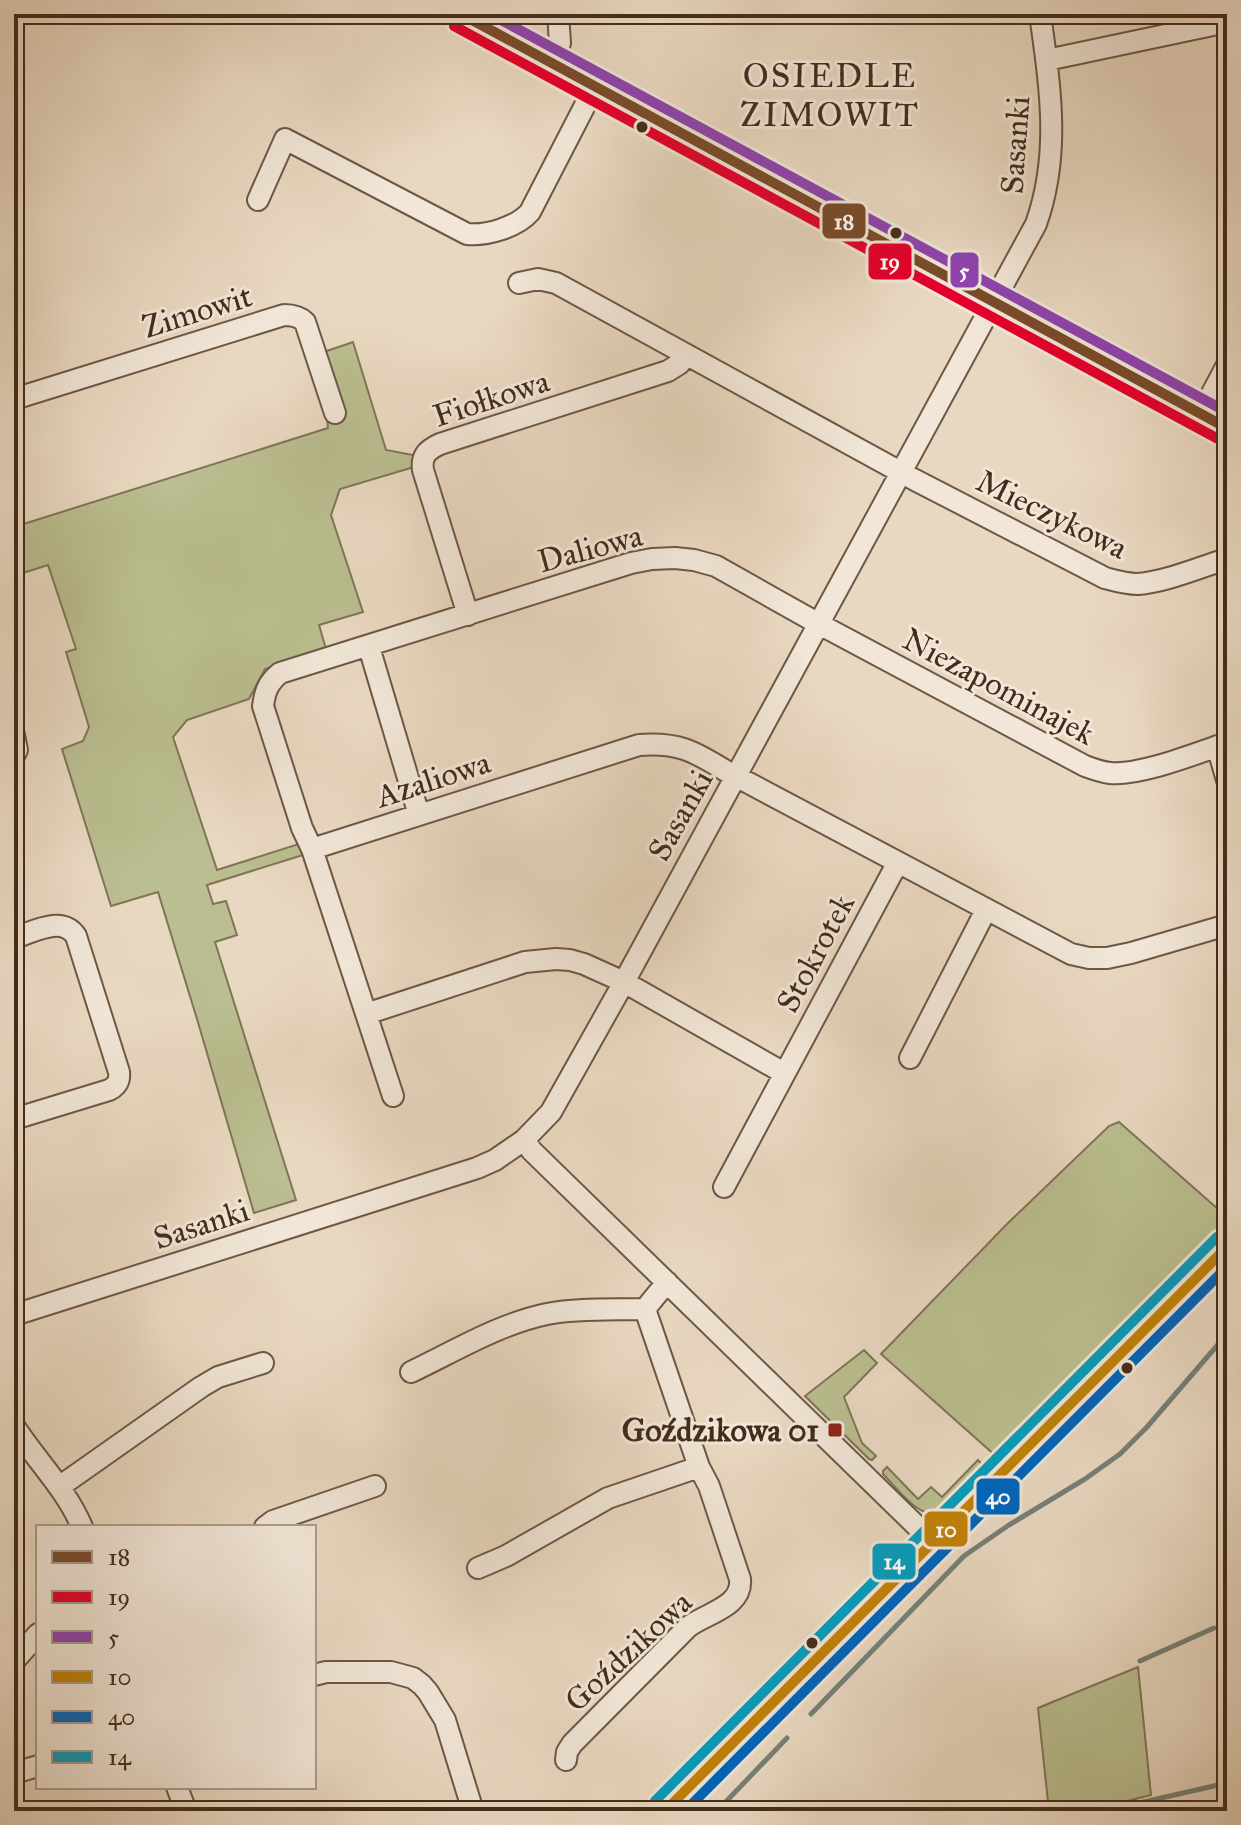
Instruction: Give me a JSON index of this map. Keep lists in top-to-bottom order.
{
  "streets": {
    "street": [
      "Sasanki",
      "Zimowit",
      "Fiołkowa",
      "Mieczykowa",
      "Daliowa",
      "Niezapominajek",
      "Azaliowa",
      "Stokrotek",
      "Goździkowa"
    ]
  },
  "crossings": [
    ["Sasanki", "Mieczykowa"],
    ["Sasanki", "Daliowa"],
    ["Sasanki", "Niezapominajek"],
    ["Sasanki", "Azaliowa"],
    ["Fiołkowa", "Daliowa"],
    ["Daliowa", "Niezapominajek"],
    ["Daliowa", "Azaliowa"]
  ],
  "districts": ["OSIEDLE ZIMOWIT"],
  "places": {
    "transit": ["Goździkowa 01"]
  },
  "lines": [
    "transit line 18",
    "transit line 5",
    "transit line 19",
    "transit line 14",
    "transit line 10",
    "transit line 40"
  ],
  "legend": [
    "18",
    "19",
    "5",
    "10",
    "40",
    "14"
  ]
}
